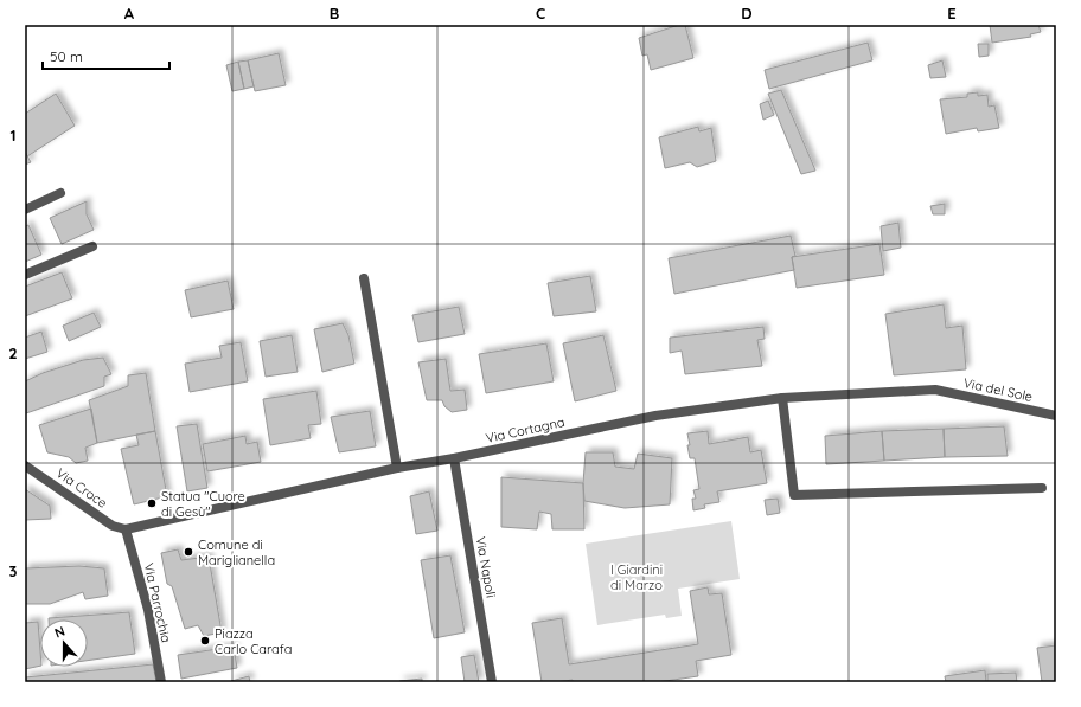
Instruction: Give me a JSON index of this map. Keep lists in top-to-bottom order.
{
  "streets": {
    "street": [
      "Via del Sole",
      "Via Cortagna",
      "Via Croce",
      "Via Napoli",
      "Via Parrochia"
    ]
  },
  "crossings": [
    ["Via del Sole", "Via Cortagna"],
    ["Via Cortagna", "Via Croce"],
    ["Via Cortagna", "Via Napoli"],
    ["Via Cortagna", "Via Parrochia"],
    ["Via Croce", "Via Parrochia"]
  ],
  "parks": ["I Giardini di Marzo"],
  "places": ["Statua \"Cuore di Gesù\"", "Comune di Mariglianella", "Piazza Carlo Carafa"],
  "scale_bar": "50 m",
  "north": "top",
  "grid": {
    "columns": [
      "A",
      "B",
      "C",
      "D",
      "E"
    ],
    "rows": ["1", "2", "3"]
  }
}
